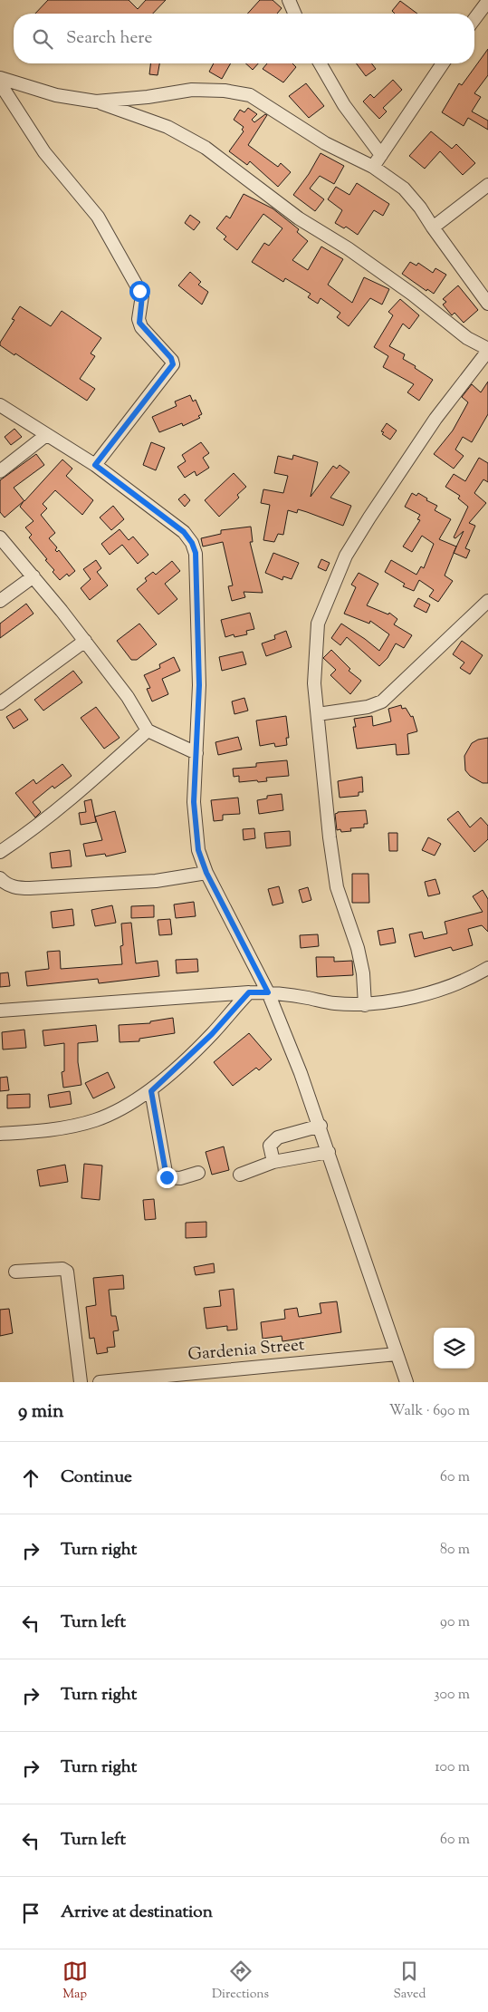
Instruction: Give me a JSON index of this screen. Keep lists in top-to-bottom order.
{
  "streets": {
    "street": ["Gardenia Street"]
  },
  "page": {
    "search": "Search here",
    "heading": ["9 min", "Walk · 690 m"],
    "list": [
      ["Continue", "60 m"],
      ["Turn right", "80 m"],
      ["Turn left", "90 m"],
      ["Turn right", "300 m"],
      ["Turn right", "100 m"],
      ["Turn left", "60 m"],
      "Arrive at destination"
    ],
    "nav": ["Map", "Directions", "Saved"]
  }
}
